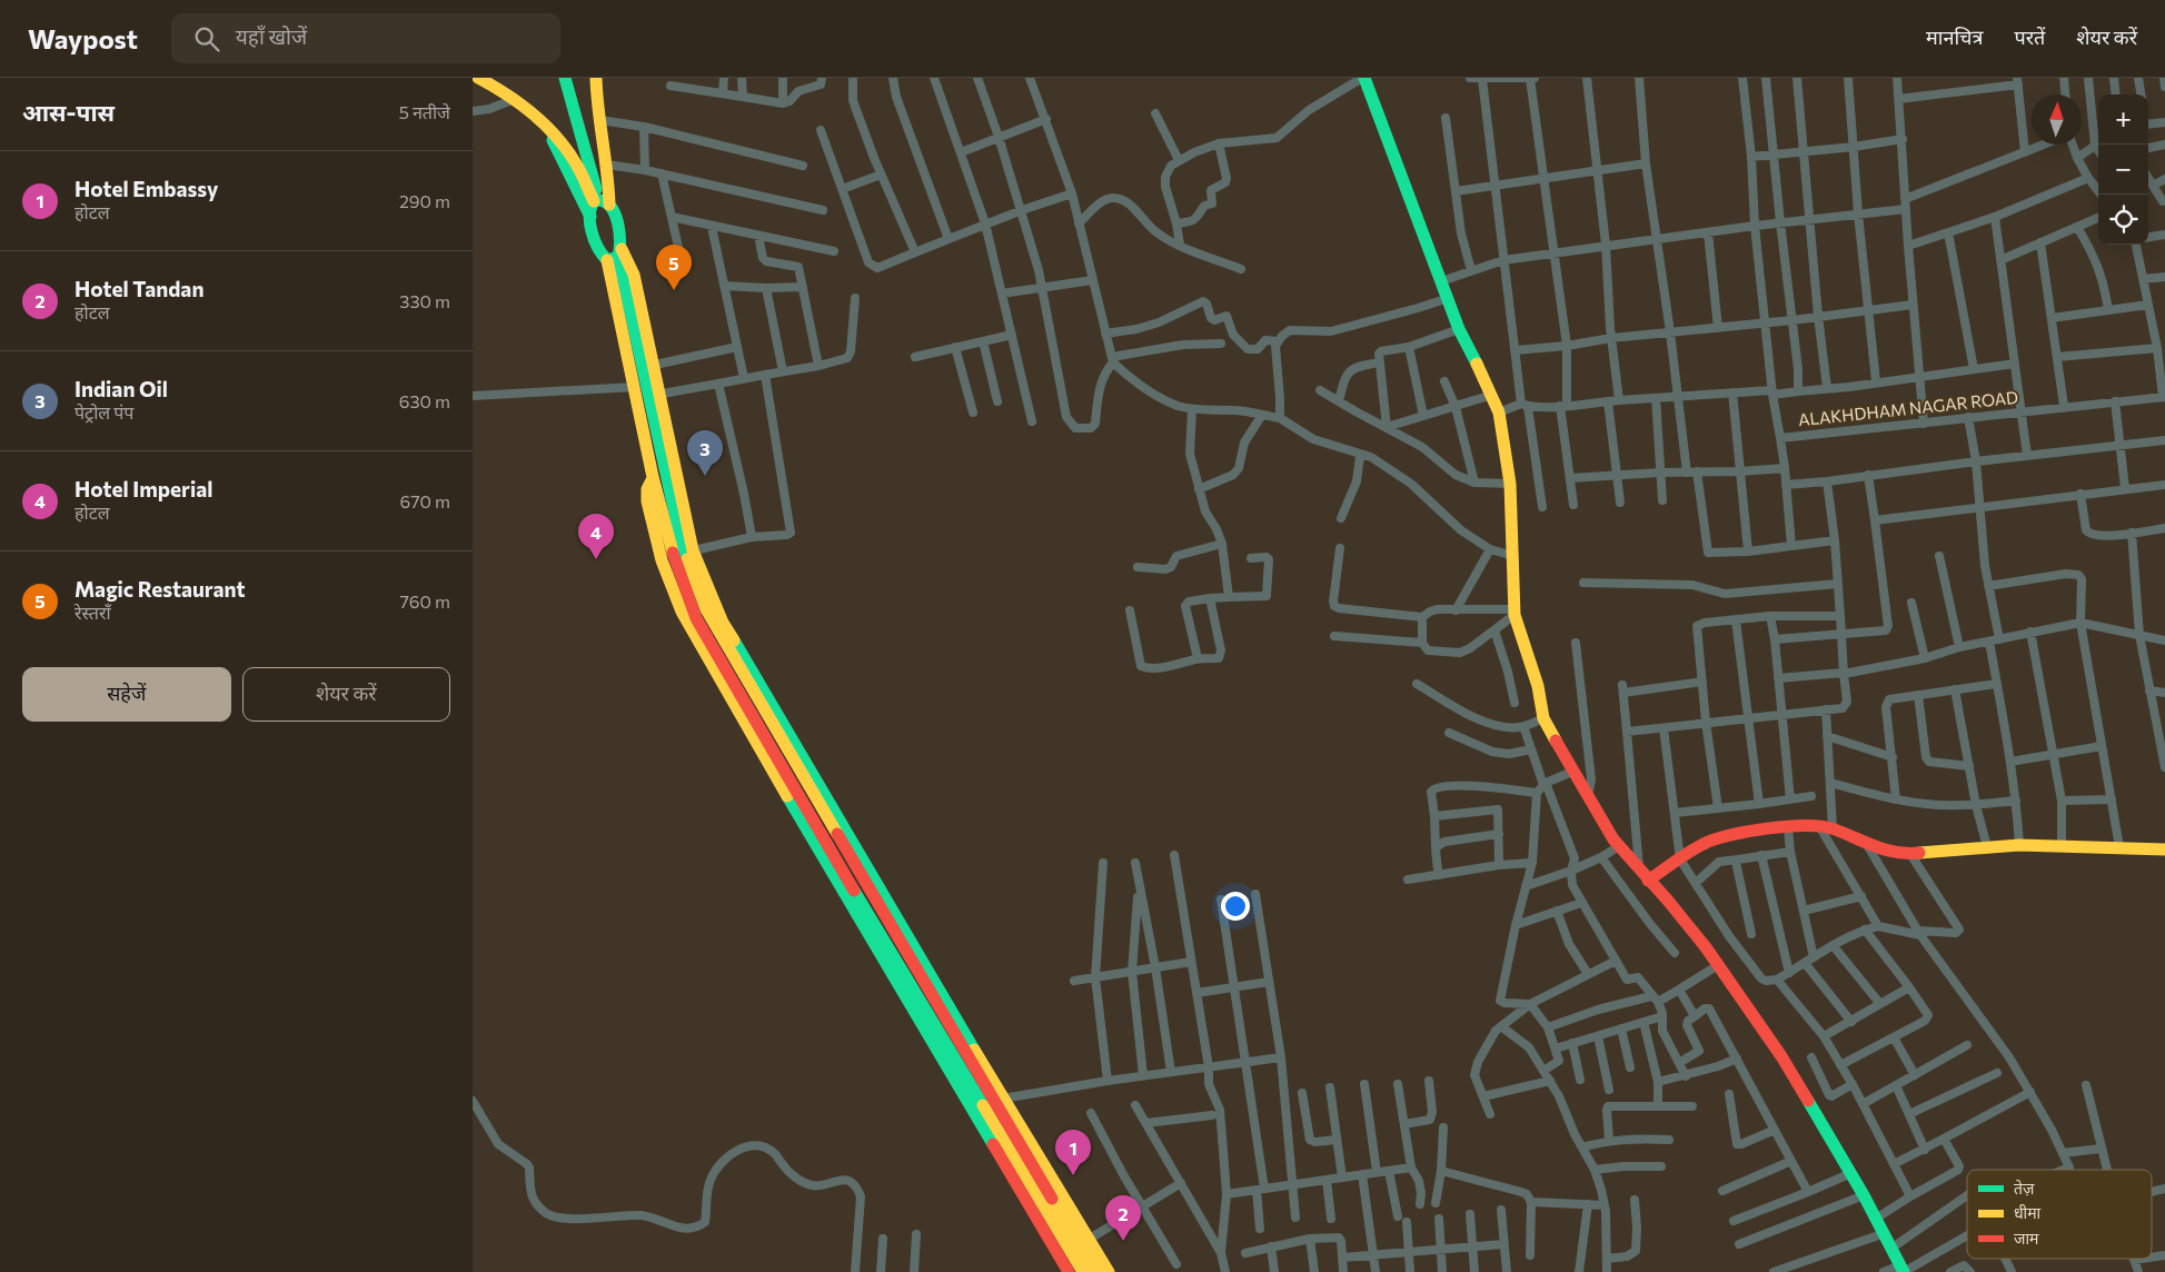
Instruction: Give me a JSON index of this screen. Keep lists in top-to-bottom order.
{
  "streets": {
    "street": ["ALAKHDHAM NAGAR ROAD"]
  },
  "legend": ["तेज़", "धीमा", "जाम"],
  "north": "top",
  "page": {
    "header": "Waypost",
    "search": "यहाँ खोजें",
    "nav": ["मानचित्र", "परतें", "शेयर करें"],
    "heading": ["आस-पास", "5 नतीजे"],
    "map_buttons": ["+", "−"],
    "list": [
      {
        "mark": "1",
        "name": "Hotel Embassy",
        "note": "होटल",
        "value": "290 m"
      },
      {
        "mark": "2",
        "name": "Hotel Tandan",
        "note": "होटल",
        "value": "330 m"
      },
      {
        "mark": "3",
        "name": "Indian Oil",
        "note": "पेट्रोल पंप",
        "value": "630 m"
      },
      {
        "mark": "4",
        "name": "Hotel Imperial",
        "note": "होटल",
        "value": "670 m"
      },
      {
        "mark": "5",
        "name": "Magic Restaurant",
        "note": "रेस्तराँ",
        "value": "760 m"
      }
    ],
    "pins": [
      "5",
      "3",
      "4",
      "1",
      "2"
    ],
    "buttons": ["सहेजें", "शेयर करें"]
  }
}
